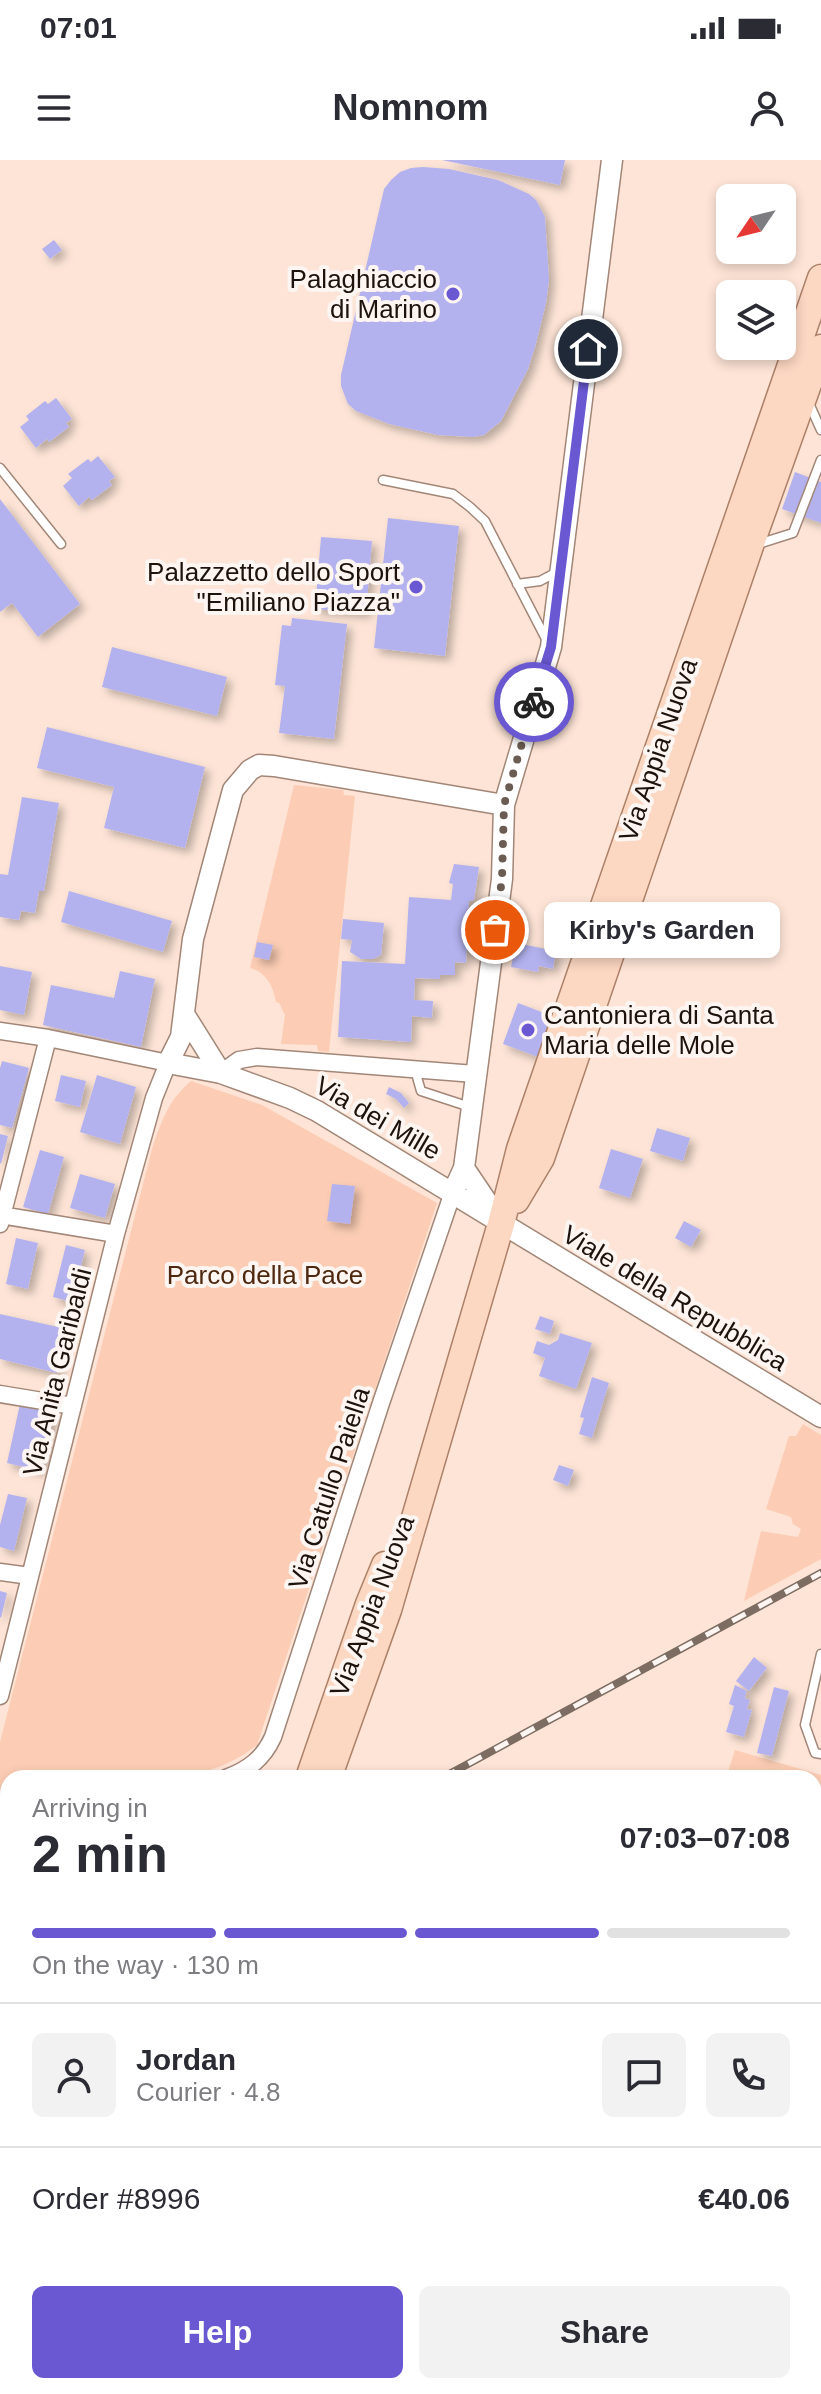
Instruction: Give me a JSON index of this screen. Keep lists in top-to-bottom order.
{
  "streets": {
    "main road": ["Via Appia Nuova"],
    "street": [
      "Via dei Mille",
      "Viale della Repubblica",
      "Via Anita Garibaldi",
      "Via Catullo Paiella"
    ]
  },
  "crossings": [
    ["Via Appia Nuova", "Via dei Mille"],
    ["Via Appia Nuova", "Viale della Repubblica"],
    ["Via dei Mille", "Viale della Repubblica"],
    ["Via dei Mille", "Via Anita Garibaldi"],
    ["Via dei Mille", "Via Catullo Paiella"]
  ],
  "parks": ["Parco della Pace"],
  "places": [
    "Palaghiaccio di Marino",
    "Palazzetto dello Sport \"Emiliano Piazza\"",
    "Kirby's Garden",
    "Cantoniera di Santa Maria delle Mole"
  ],
  "north": "bottom left",
  "page": {
    "status": "07:01",
    "header": "Nomnom",
    "bubble": "Kirby's Garden",
    "heading": ["2 min", "Arriving in", "07:03–07:08"],
    "panel": [
      "Jordan",
      "Courier · 4.8",
      "Order #8996",
      "€40.06"
    ],
    "bar": "On the way · 130 m",
    "buttons": ["Help", "Share"]
  }
}
